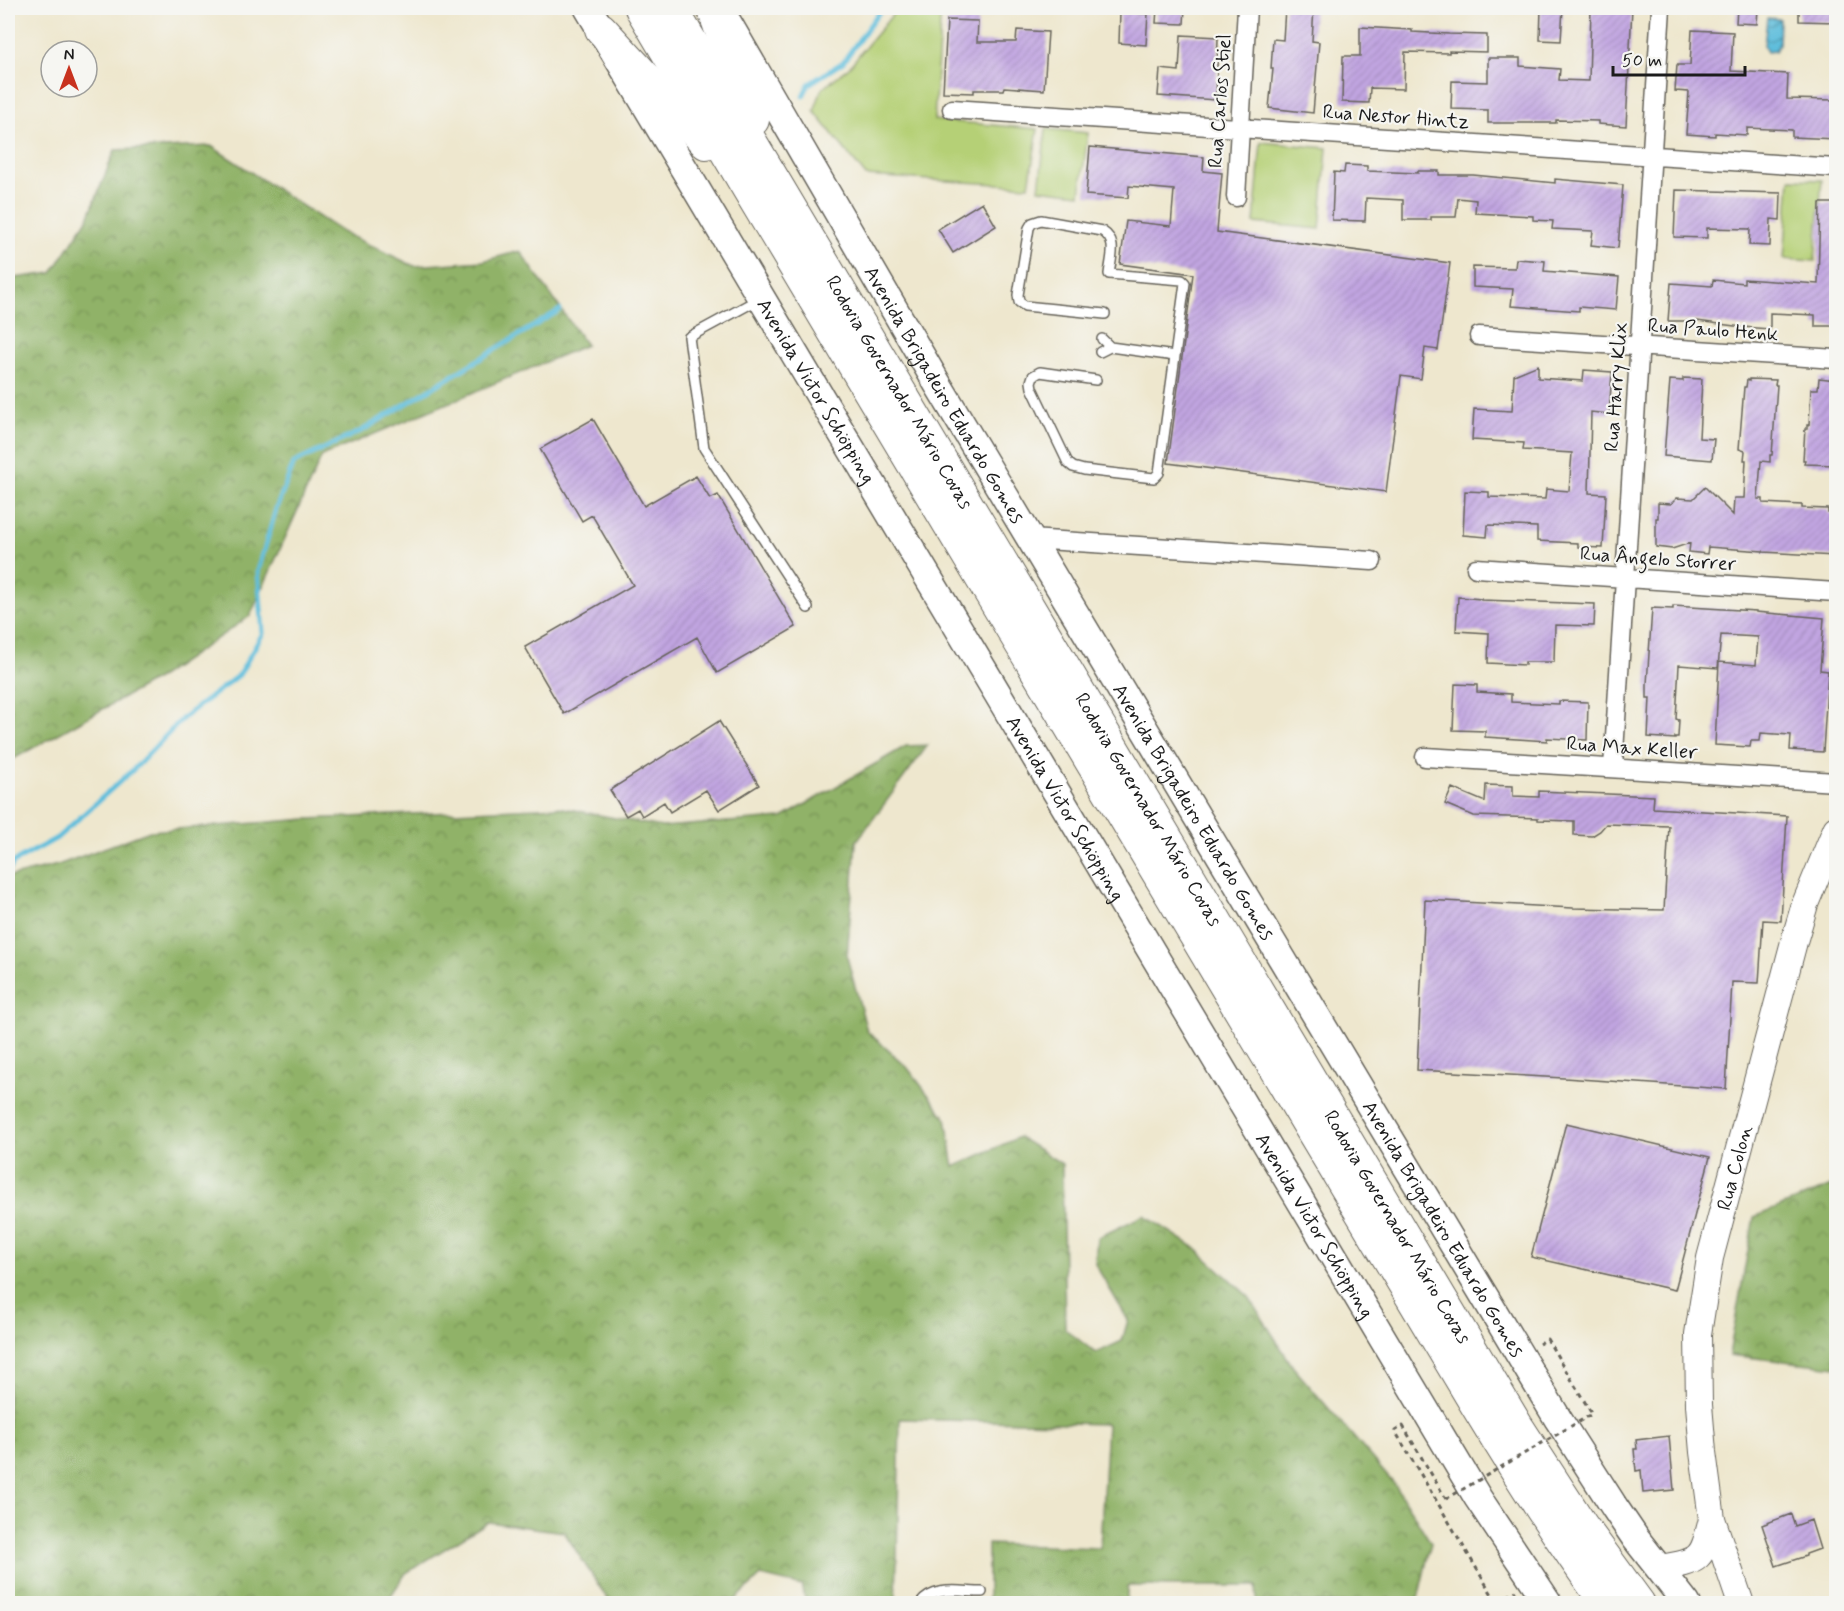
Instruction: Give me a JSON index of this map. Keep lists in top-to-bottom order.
{
  "streets": {
    "highway": ["Rodovia Governador Mário Covas"],
    "main road": ["Avenida Victor Schöpping", "Avenida Brigadeiro Eduardo Gomes"],
    "street": [
      "Rua Carlos Stiel",
      "Rua Nestor Hintz",
      "Rua Paulo Henk",
      "Rua Harry Klix",
      "Rua Ângelo Storrer",
      "Rua Max Keller",
      "Rua Colon"
    ]
  },
  "crossings": [
    ["Rua Carlos Stiel", "Rua Nestor Hintz"],
    ["Rua Nestor Hintz", "Rua Harry Klix"],
    ["Rua Paulo Henk", "Rua Harry Klix"],
    ["Rua Harry Klix", "Rua Ângelo Storrer"],
    ["Rua Harry Klix", "Rua Max Keller"],
    ["Avenida Brigadeiro Eduardo Gomes", "Rua Colon"]
  ],
  "scale_bar": "50 m",
  "north": "top"
}
